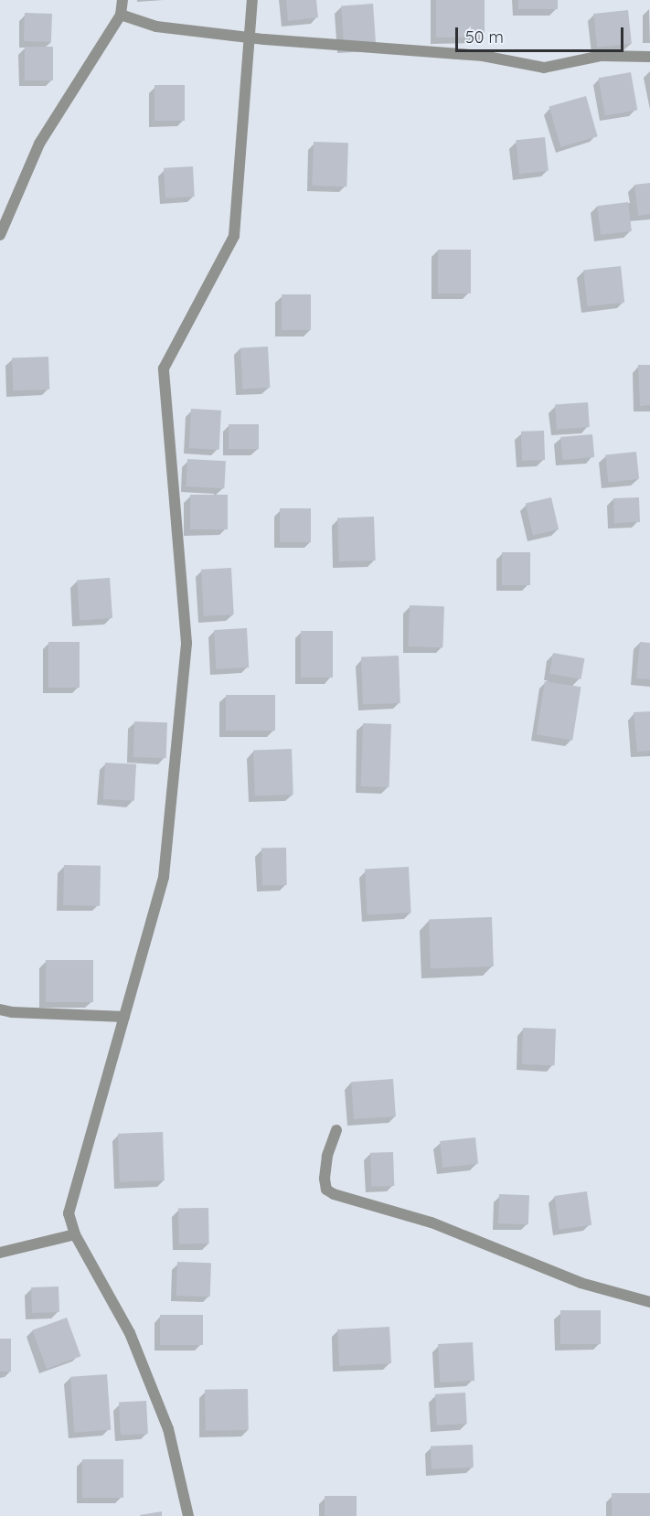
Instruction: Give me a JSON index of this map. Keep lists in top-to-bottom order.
{
  "scale_bar": "50 m"
}
